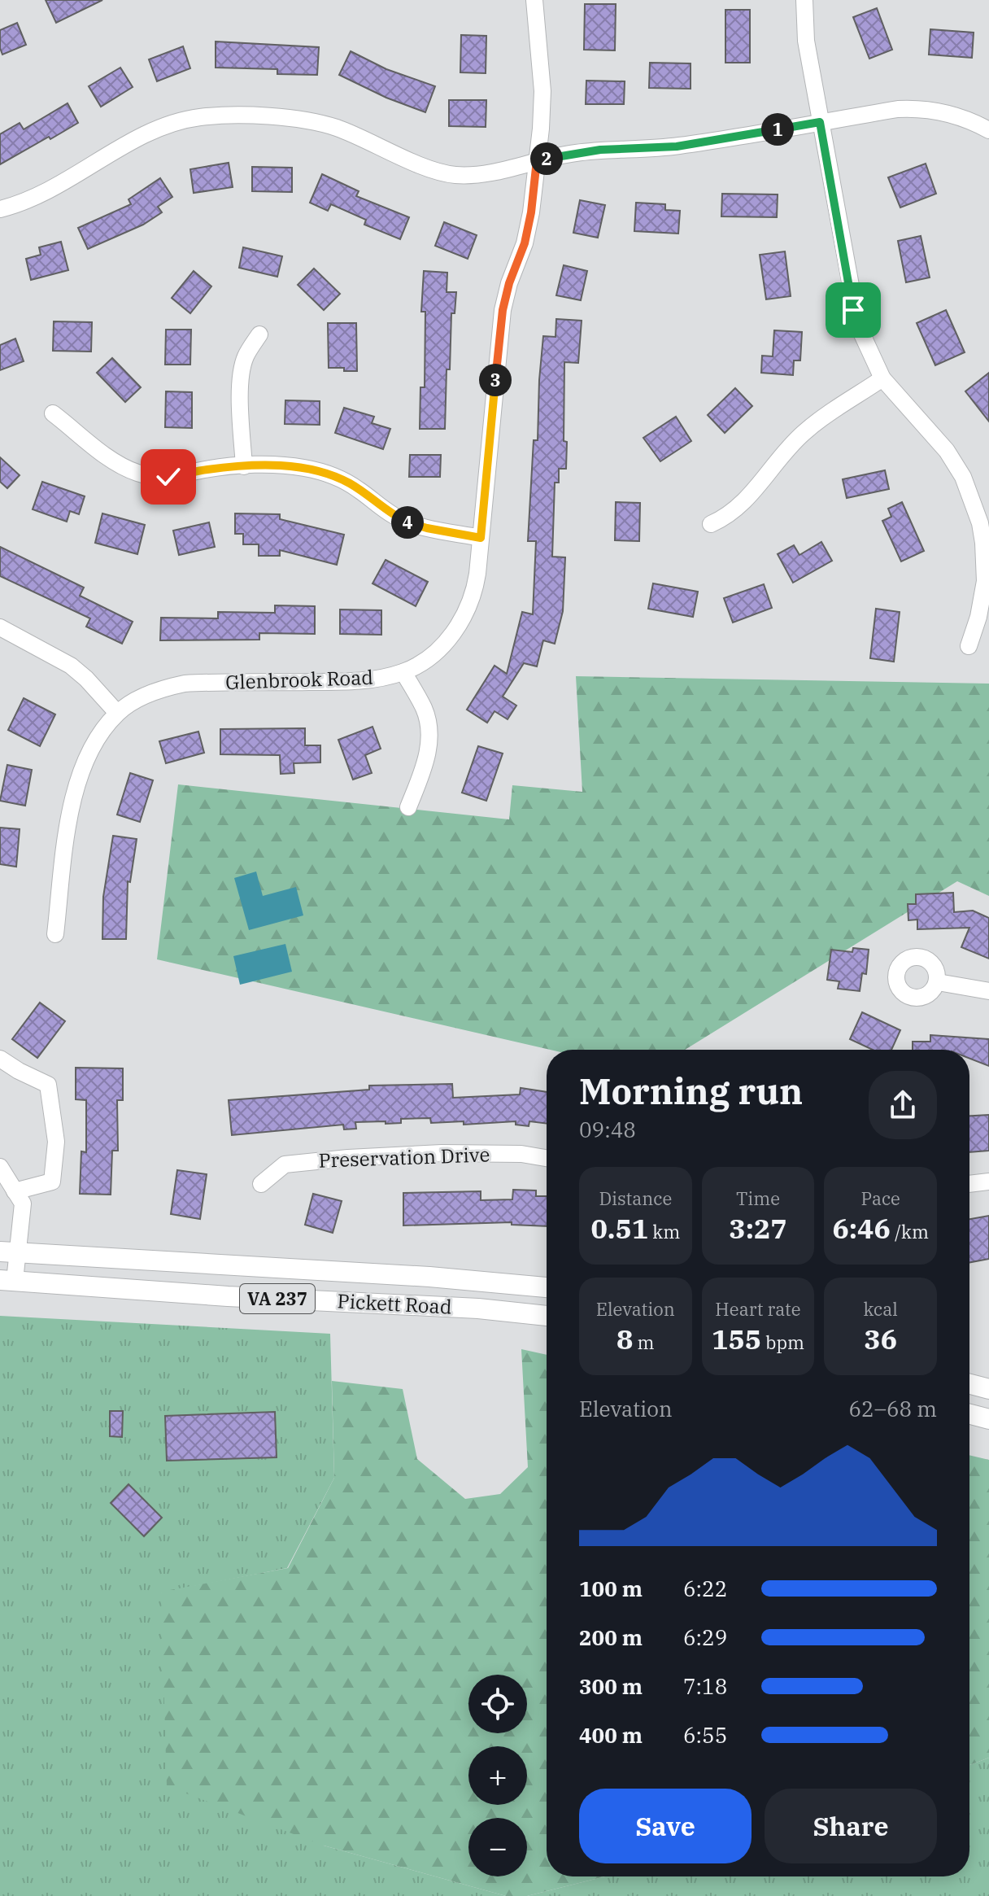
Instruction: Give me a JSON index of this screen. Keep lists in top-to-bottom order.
{
  "streets": {
    "main road": ["VA 237", "Pickett Road"],
    "street": ["Glenbrook Road", "Preservation Drive"]
  },
  "page": {
    "pins": [
      "1",
      "2",
      "3",
      "4"
    ],
    "heading": ["Morning run", "09:48"],
    "stats": [
      ["Distance", "0.51 km"],
      ["Time", "3:27"],
      ["Pace", "6:46 /km"],
      ["Elevation", "8 m"],
      ["Heart rate", "155 bpm"],
      ["kcal", "36"]
    ],
    "chart": ["Elevation", "62–68 m"],
    "list": [
      {
        "name": "100 m",
        "note": "6:22"
      },
      {
        "name": "200 m",
        "note": "6:29"
      },
      {
        "name": "300 m",
        "note": "7:18"
      },
      {
        "name": "400 m",
        "note": "6:55"
      }
    ],
    "map_buttons": ["+", "−"],
    "buttons": ["Save", "Share"]
  }
}
